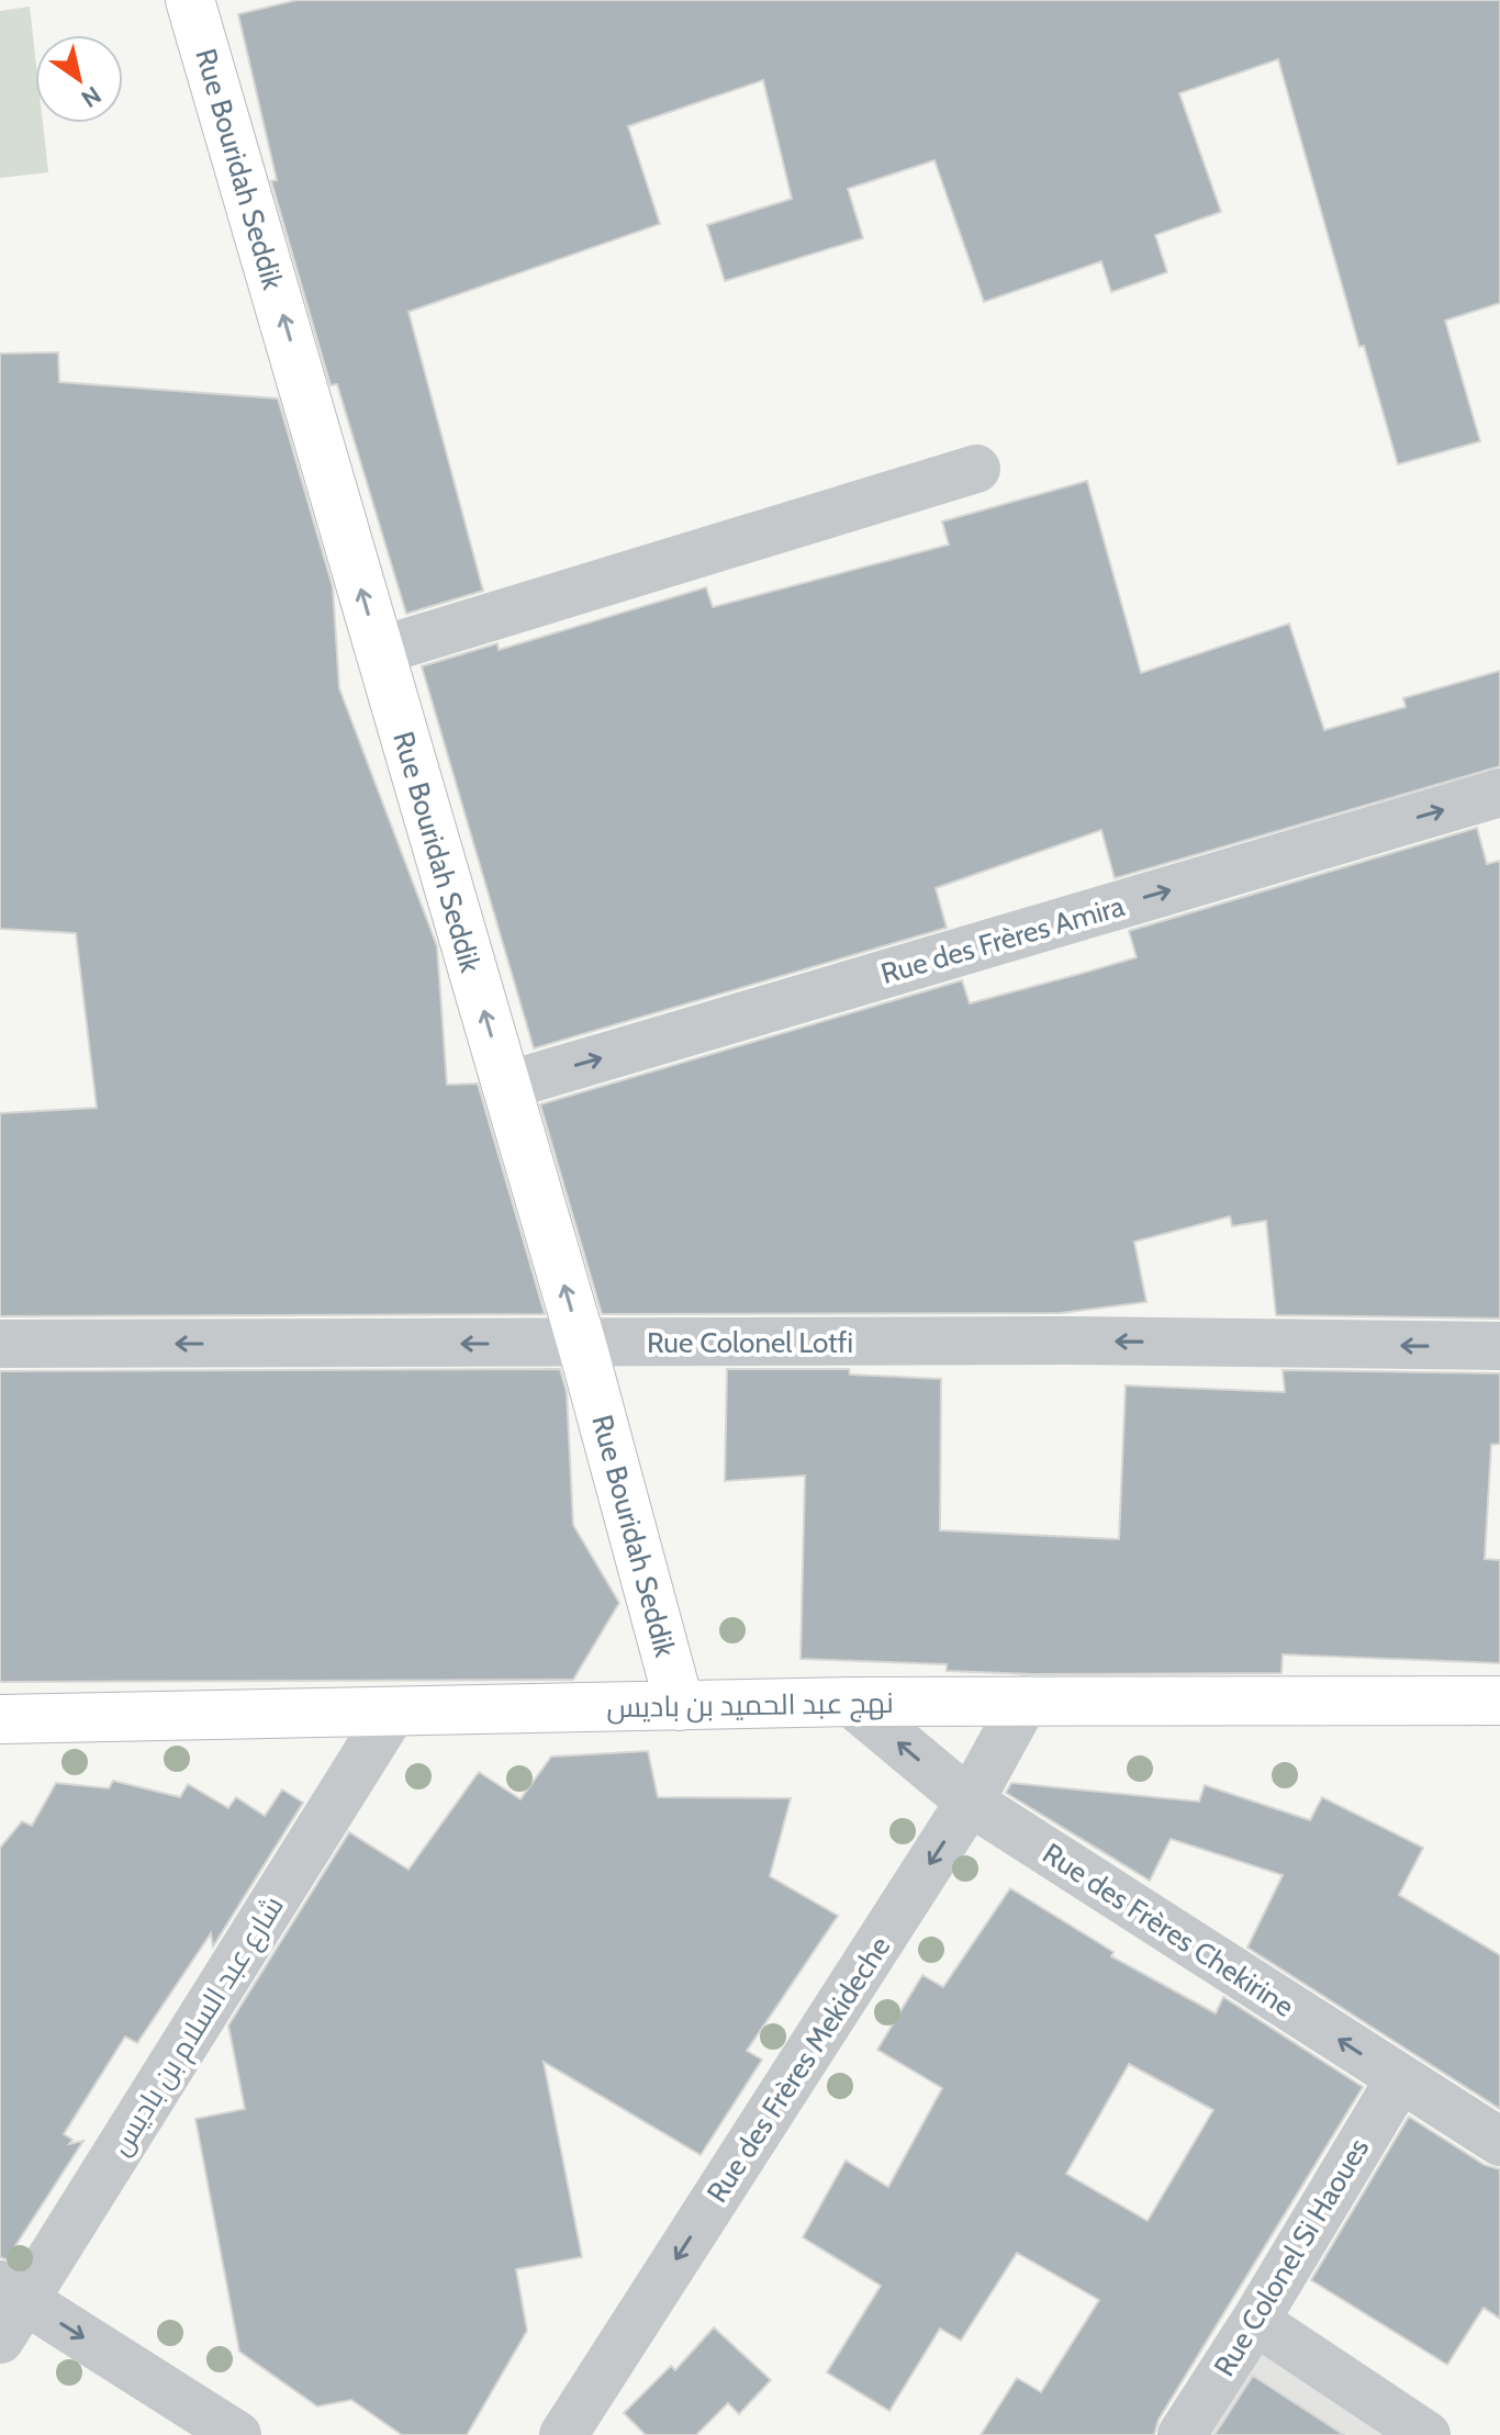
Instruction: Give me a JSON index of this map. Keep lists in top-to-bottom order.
{
  "streets": {
    "main road": ["Rue Bouridah Seddik", "نهج عبد الحميد بن باديس"],
    "street": [
      "Rue des Frères Amira",
      "Rue Colonel Lotfi",
      "Rue des Frères Chekirine",
      "شارع عبد السلام بن باديس",
      "Rue des Frères Mekideche",
      "Rue Colonel Si Haoues"
    ]
  },
  "crossings": [
    ["Rue Bouridah Seddik", "Rue des Frères Amira"],
    ["Rue Bouridah Seddik", "Rue Colonel Lotfi"],
    ["Rue Bouridah Seddik", "نهج عبد الحميد بن باديس"],
    ["نهج عبد الحميد بن باديس", "Rue des Frères Chekirine"],
    ["نهج عبد الحميد بن باديس", "شارع عبد السلام بن باديس"],
    ["نهج عبد الحميد بن باديس", "Rue des Frères Mekideche"],
    ["Rue des Frères Chekirine", "Rue des Frères Mekideche"],
    ["Rue des Frères Chekirine", "Rue Colonel Si Haoues"]
  ],
  "one_way": [
    "Rue Bouridah Seddik",
    "Rue des Frères Amira",
    "Rue Colonel Lotfi",
    "Rue des Frères Chekirine",
    "Rue des Frères Mekideche"
  ],
  "north": "bottom right"
}
